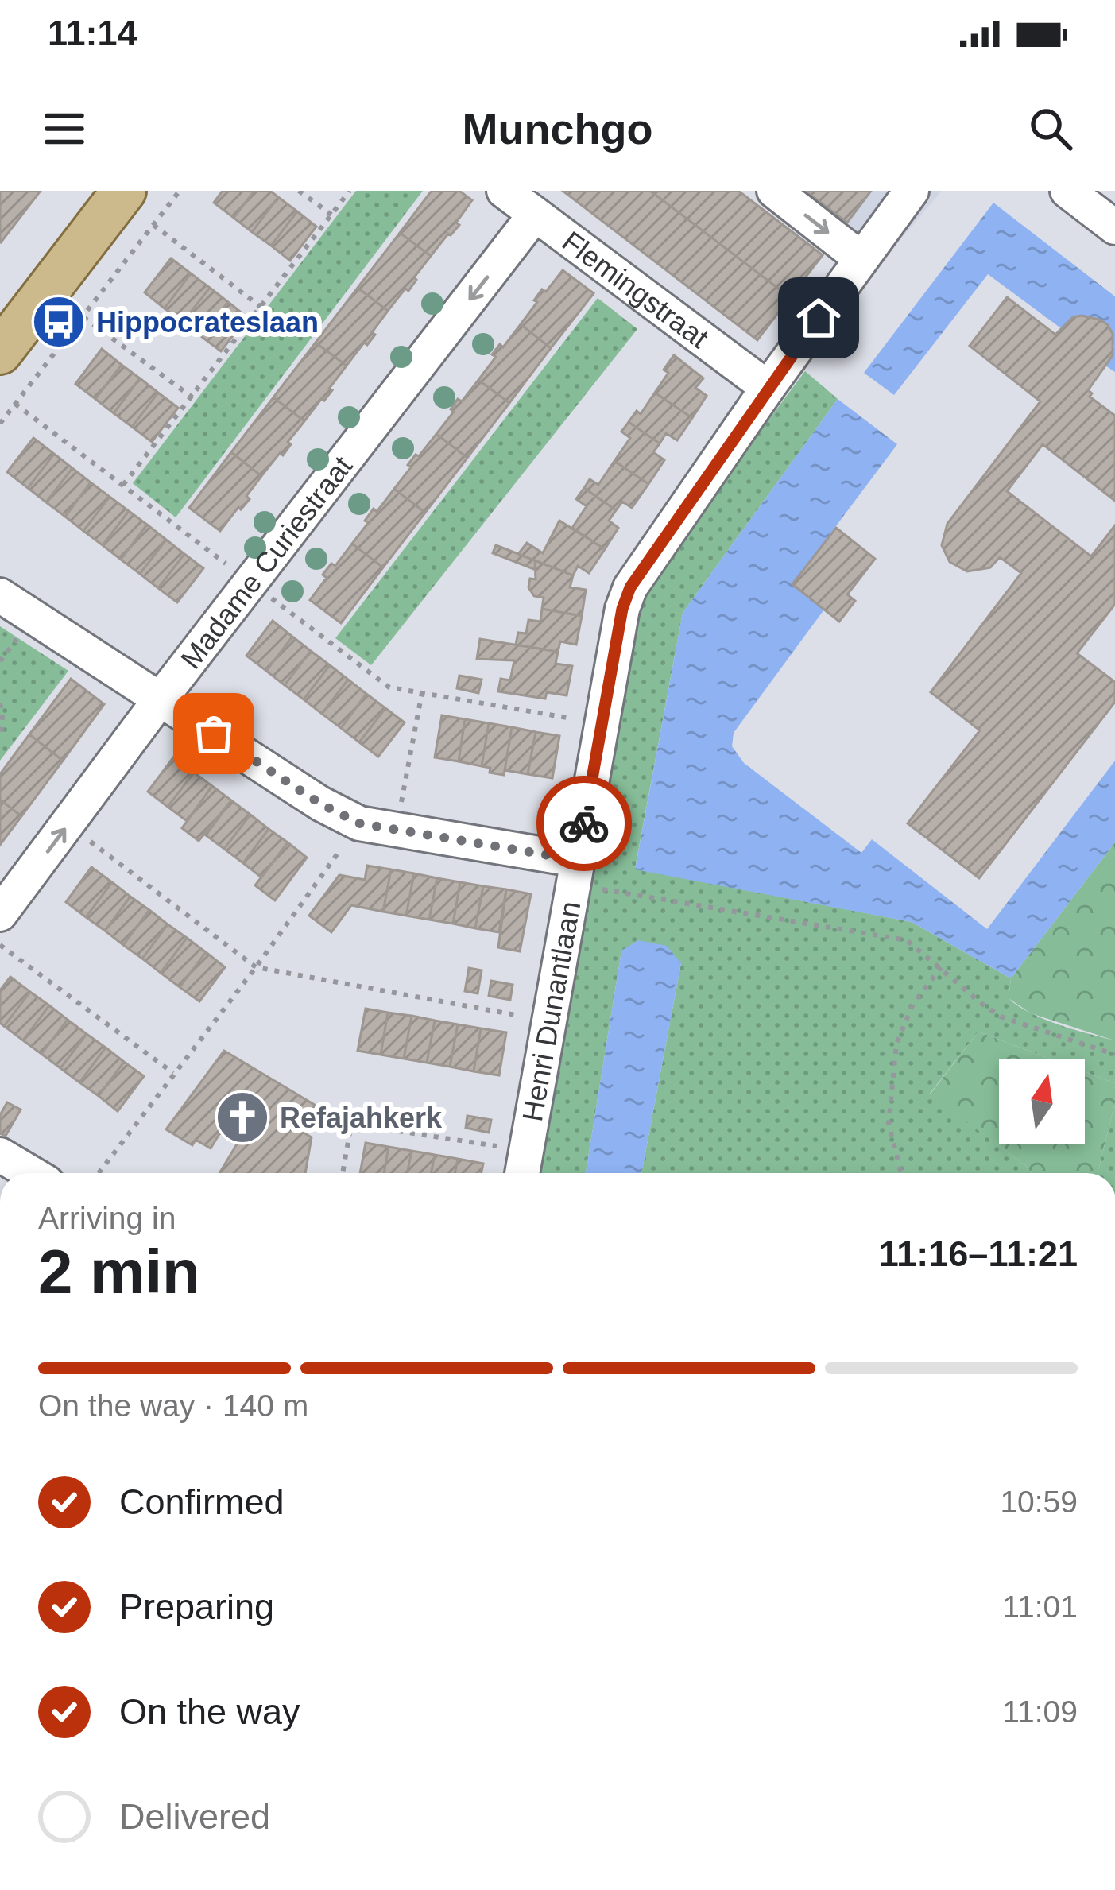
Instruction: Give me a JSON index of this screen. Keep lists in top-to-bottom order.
{
  "streets": {
    "street": ["Flemingstraat", "Madame Curiestraat", "Henri Dunantlaan"]
  },
  "crossings": [
    ["Flemingstraat", "Madame Curiestraat"],
    ["Flemingstraat", "Henri Dunantlaan"]
  ],
  "places": {
    "bus stop": ["Hippocrateslaan"],
    "church": ["Refajahkerk"]
  },
  "north": "top",
  "page": {
    "status": "11:14",
    "header": "Munchgo",
    "heading": ["2 min", "Arriving in", "11:16–11:21"],
    "bar": "On the way · 140 m",
    "list": [
      ["Confirmed", "10:59"],
      ["Preparing", "11:01"],
      ["On the way", "11:09"],
      "Delivered"
    ]
  }
}
